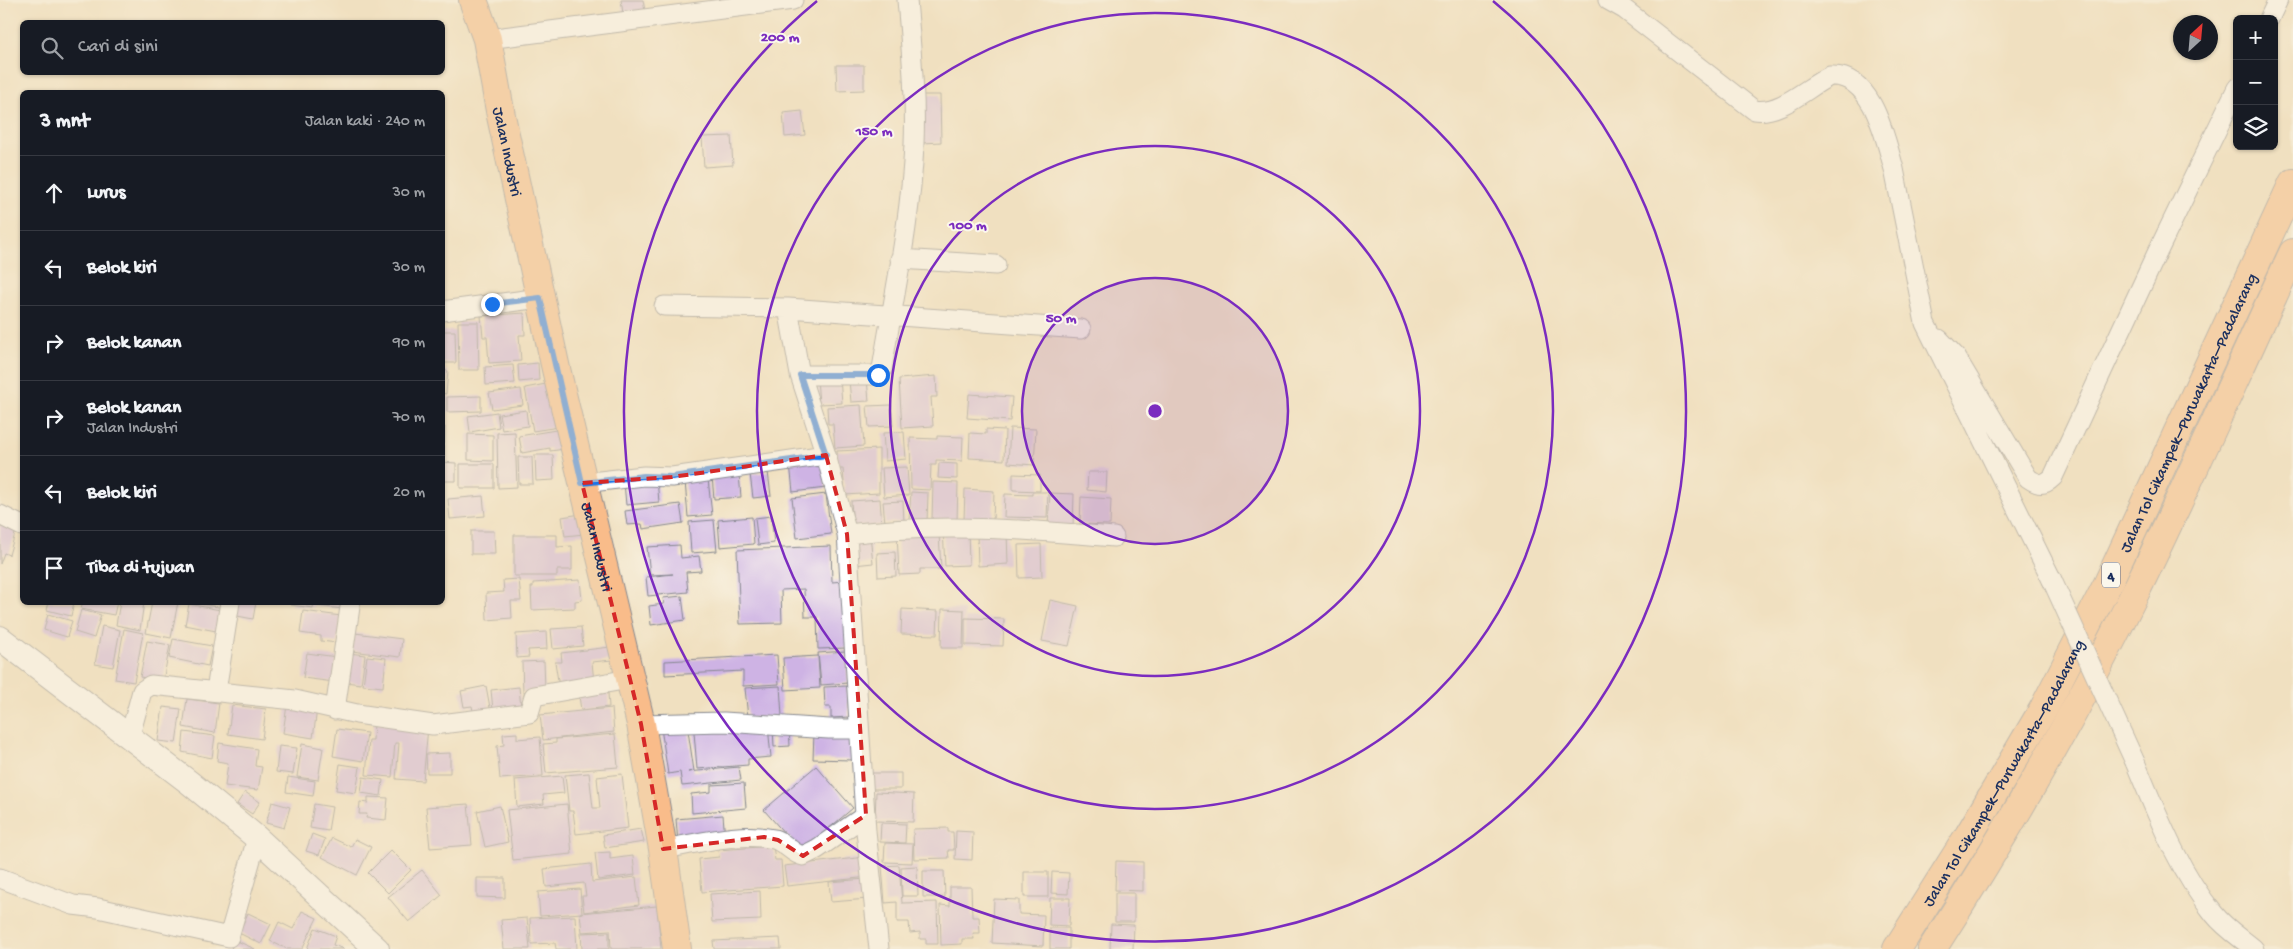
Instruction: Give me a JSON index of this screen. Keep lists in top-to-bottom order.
{
  "streets": {
    "main road": ["Jalan Industri", "Jalan Tol Cikampek–Purwakarta–Padalarang", "4"]
  },
  "north": "top right",
  "page": {
    "map_buttons": ["+", "−"],
    "search": "Cari di sini",
    "heading": ["3 mnt", "Jalan kaki · 240 m"],
    "list": [
      ["Lurus", "30 m"],
      ["Belok kiri", "30 m"],
      ["Belok kanan", "90 m"],
      ["Belok kanan", "Jalan Industri", "70 m"],
      ["Belok kiri", "20 m"],
      "Tiba di tujuan"
    ]
  },
  "rings": [
    "200 m",
    "150 m",
    "100 m",
    "50 m"
  ]
}
